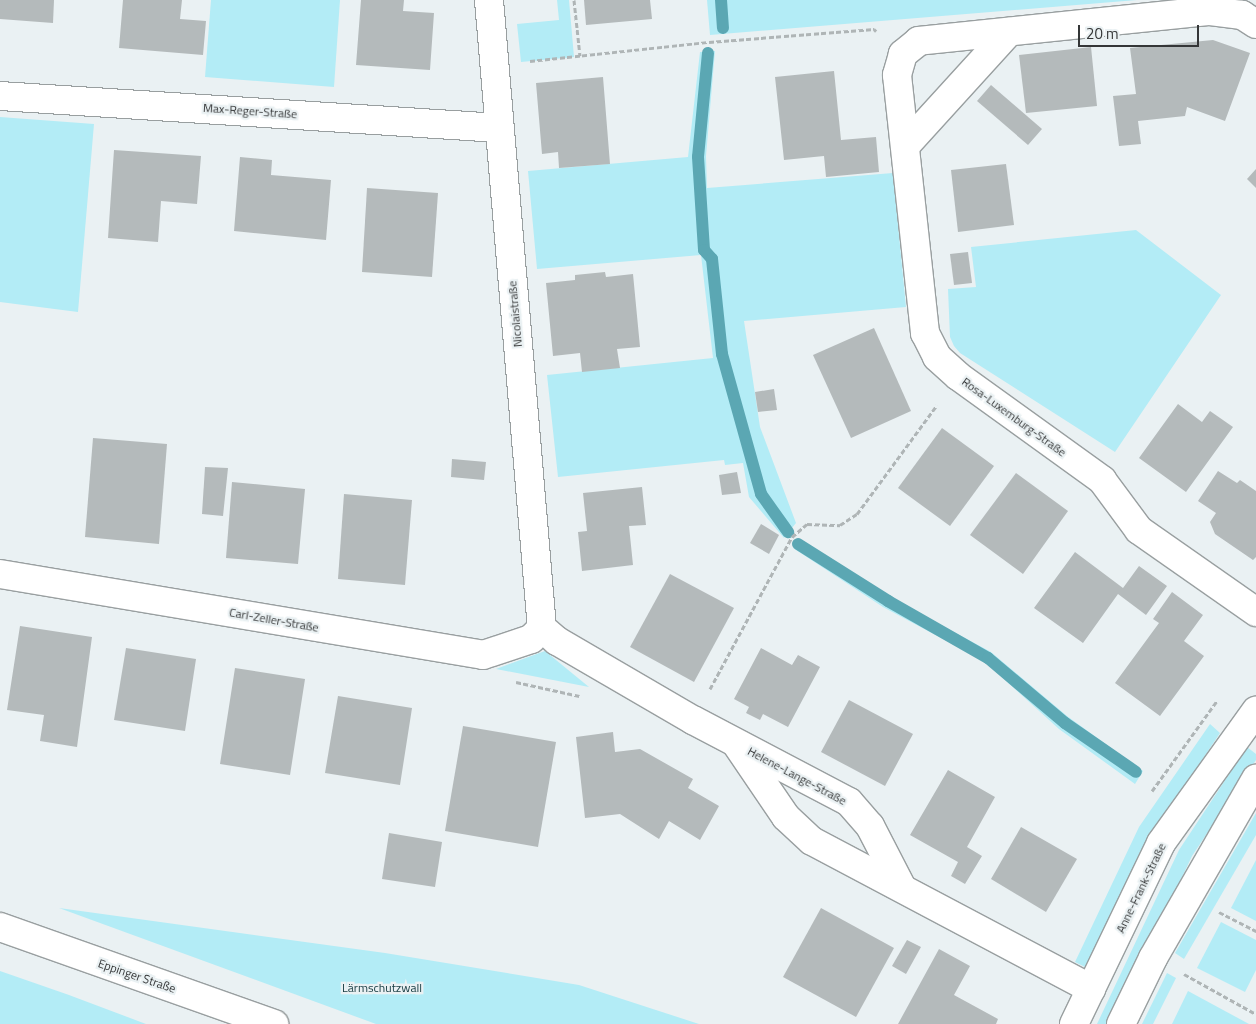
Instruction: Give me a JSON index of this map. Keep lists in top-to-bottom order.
{
  "streets": {
    "street": [
      "Max-Reger-Straße",
      "Nicolaistraße",
      "Rosa-Luxemburg-Straße",
      "Carl-Zeller-Straße",
      "Helene-Lange-Straße",
      "Anne-Frank-Straße",
      "Eppinger Straße"
    ]
  },
  "crossings": [
    ["Max-Reger-Straße", "Nicolaistraße"],
    ["Nicolaistraße", "Carl-Zeller-Straße"],
    ["Nicolaistraße", "Helene-Lange-Straße"],
    ["Carl-Zeller-Straße", "Helene-Lange-Straße"],
    ["Helene-Lange-Straße", "Anne-Frank-Straße"]
  ],
  "parks": ["Lärmschutzwall"],
  "scale_bar": "20 m"
}
